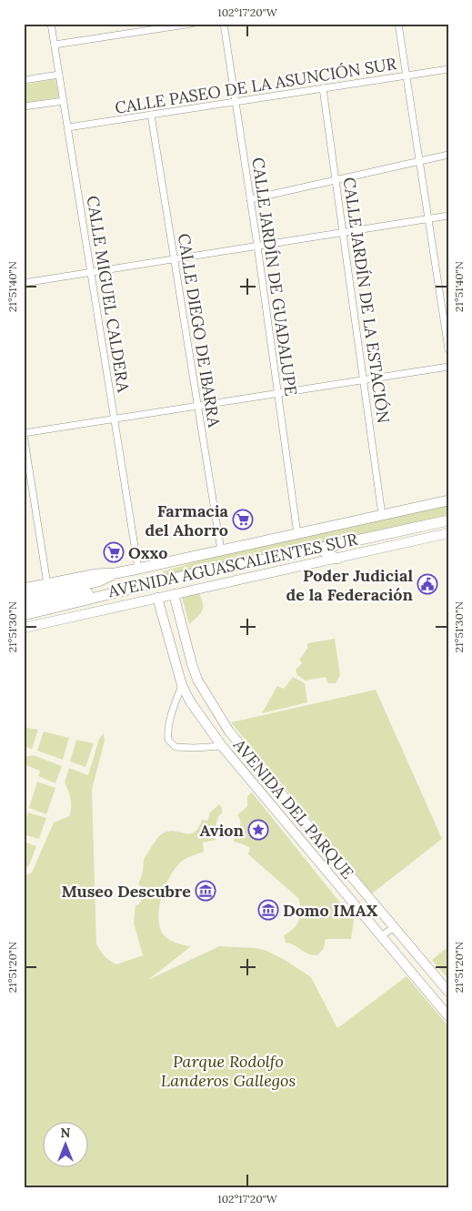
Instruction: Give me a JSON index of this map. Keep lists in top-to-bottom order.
{
  "streets": {
    "main road": ["AVENIDA AGUASCALIENTES SUR"],
    "street": [
      "CALLE PASEO DE LA ASUNCIÓN SUR",
      "CALLE JARDÍN DE GUADALUPE",
      "CALLE MIGUEL CALDERA",
      "CALLE JARDÍN DE LA ESTACIÓN",
      "CALLE DIEGO DE IBARRA",
      "AVENIDA DEL PARQUE"
    ]
  },
  "crossings": [
    ["CALLE PASEO DE LA ASUNCIÓN SUR", "CALLE JARDÍN DE GUADALUPE"],
    ["CALLE PASEO DE LA ASUNCIÓN SUR", "CALLE MIGUEL CALDERA"],
    ["CALLE PASEO DE LA ASUNCIÓN SUR", "CALLE JARDÍN DE LA ESTACIÓN"],
    ["CALLE PASEO DE LA ASUNCIÓN SUR", "CALLE DIEGO DE IBARRA"],
    ["CALLE JARDÍN DE GUADALUPE", "AVENIDA AGUASCALIENTES SUR"],
    ["CALLE MIGUEL CALDERA", "AVENIDA AGUASCALIENTES SUR"],
    ["CALLE JARDÍN DE LA ESTACIÓN", "AVENIDA AGUASCALIENTES SUR"],
    ["CALLE DIEGO DE IBARRA", "AVENIDA AGUASCALIENTES SUR"],
    ["AVENIDA AGUASCALIENTES SUR", "AVENIDA DEL PARQUE"]
  ],
  "parks": ["Parque Rodolfo Landeros Gallegos"],
  "places": {
    "supermarket": ["Farmacia del Ahorro", "Oxxo"],
    "public building": ["Poder Judicial de la Federación"],
    "place": ["Avion"],
    "museum": ["Museo Descubre", "Domo IMAX"]
  },
  "north": "top",
  "coordinates": [
    "102°17'20\"W",
    "21°51'40\"N",
    "21°51'30\"N",
    "21°51'20\"N"
  ]
}
